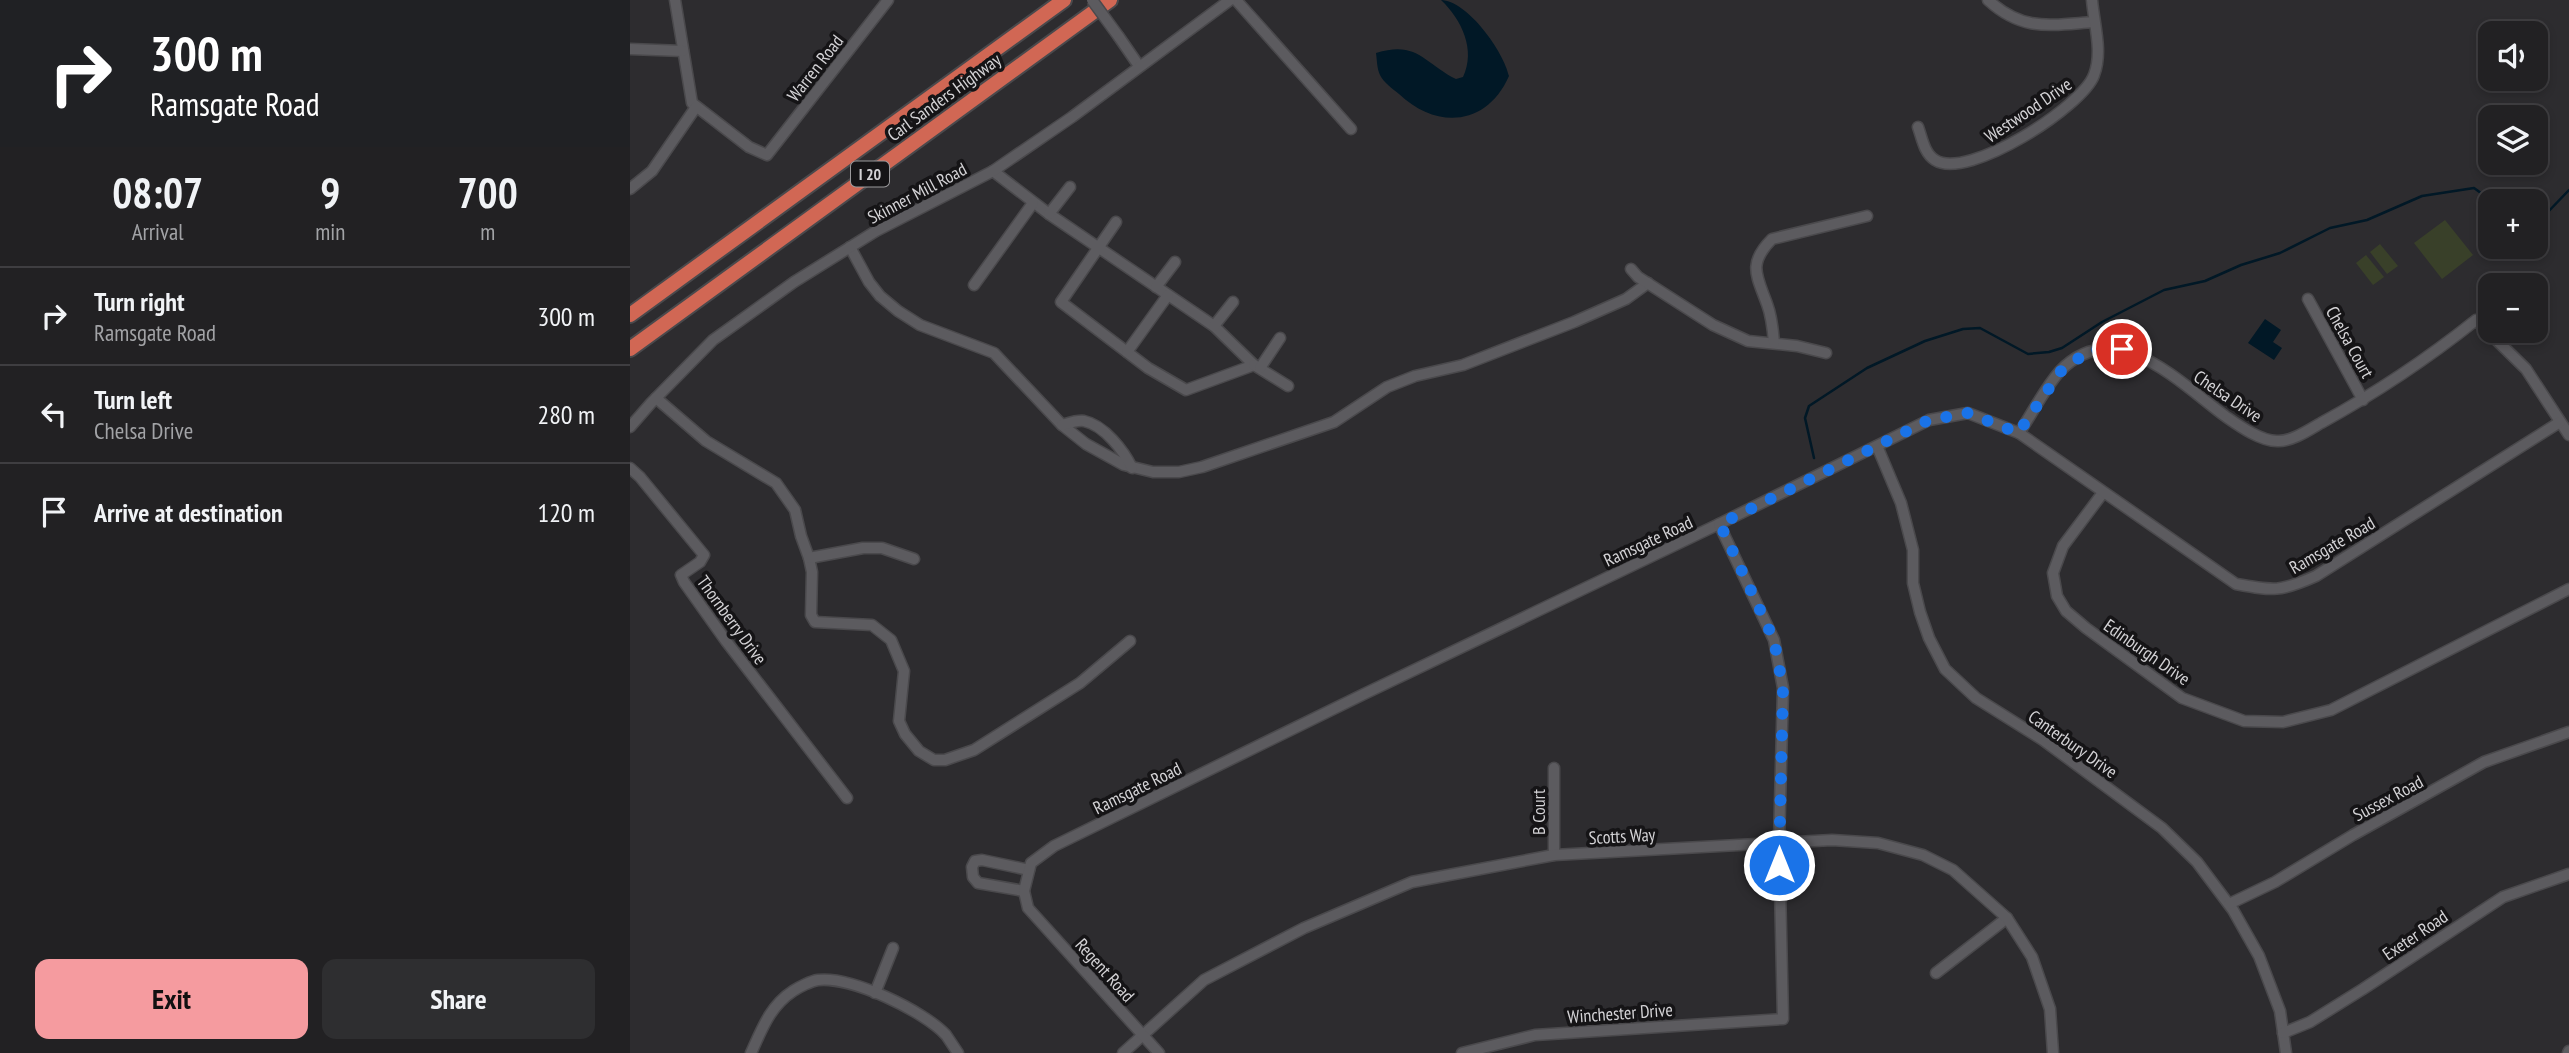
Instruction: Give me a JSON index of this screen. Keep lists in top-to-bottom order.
{
  "streets": {
    "highway": ["Carl Sanders Highway", "I 20"],
    "street": [
      "Warren Road",
      "Westwood Drive",
      "Skinner Mill Road",
      "Chelsa Court",
      "Chelsa Drive",
      "Ramsgate Road",
      "Thornberry Drive",
      "Edinburgh Drive",
      "Canterbury Drive",
      "Sussex Road",
      "B Court",
      "Scotts Way",
      "Exeter Road",
      "Regent Road",
      "Winchester Drive"
    ]
  },
  "crossings": [
    ["Chelsa Court", "Chelsa Drive"],
    ["Chelsa Drive", "Ramsgate Road"],
    ["Ramsgate Road", "Edinburgh Drive"],
    ["Ramsgate Road", "Canterbury Drive"],
    ["Canterbury Drive", "Sussex Road"],
    ["Canterbury Drive", "Exeter Road"],
    ["B Court", "Scotts Way"],
    ["Scotts Way", "Regent Road"],
    ["Scotts Way", "Winchester Drive"]
  ],
  "page": {
    "turn": ["300 m", "Ramsgate Road"],
    "map_buttons": ["+", "−"],
    "eta": [
      "08:07",
      "Arrival",
      "9",
      "min",
      "700",
      "m"
    ],
    "list": [
      {
        "name": "Turn right",
        "note": "Ramsgate Road",
        "value": "300 m"
      },
      {
        "name": "Turn left",
        "note": "Chelsa Drive",
        "value": "280 m"
      },
      {
        "name": "Arrive at destination",
        "value": "120 m"
      }
    ],
    "buttons": ["Exit", "Share"]
  }
}
